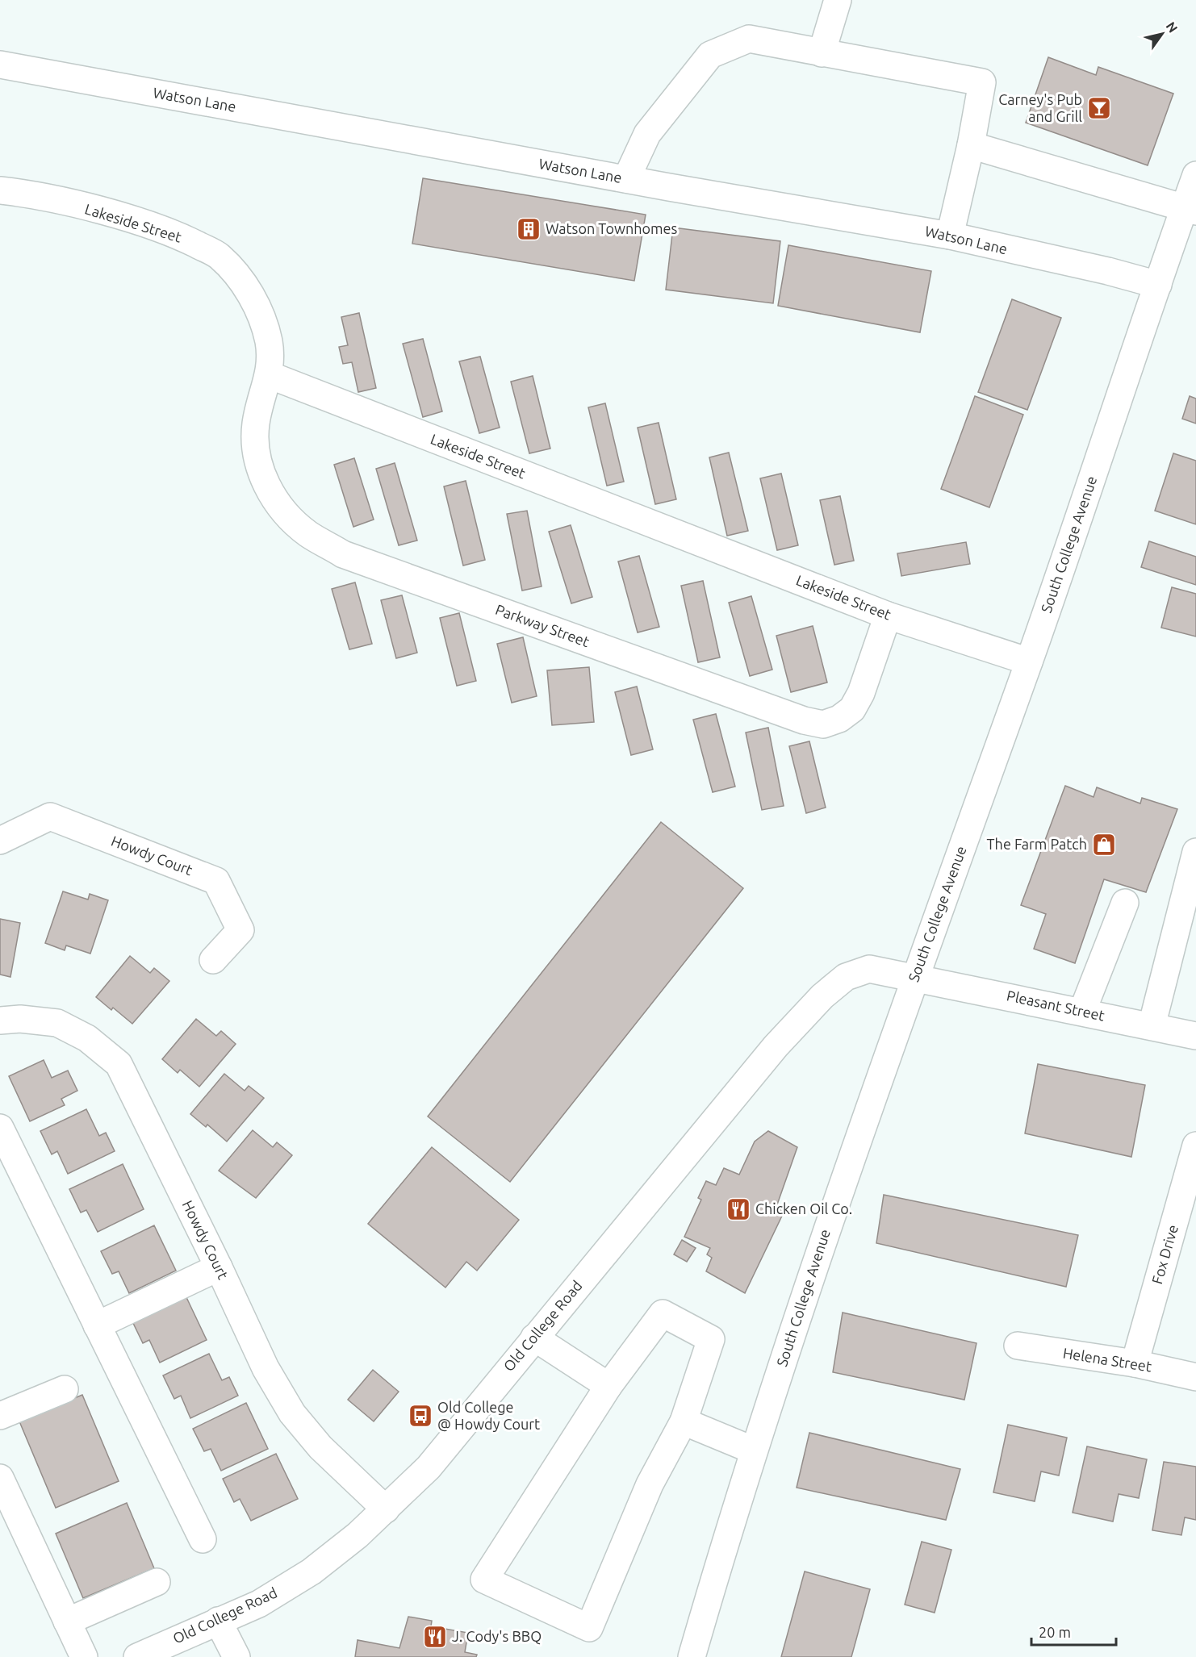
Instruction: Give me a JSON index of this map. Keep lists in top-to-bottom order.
{
  "streets": {
    "street": [
      "Watson Lane",
      "Lakeside Street",
      "South College Avenue",
      "Parkway Street",
      "Howdy Court",
      "Pleasant Street",
      "Fox Drive",
      "Old College Road",
      "Helena Street"
    ]
  },
  "crossings": [
    ["Watson Lane", "South College Avenue"],
    ["Lakeside Street", "South College Avenue"],
    ["Lakeside Street", "Parkway Street"],
    ["South College Avenue", "Pleasant Street"],
    ["South College Avenue", "Old College Road"],
    ["Howdy Court", "Old College Road"],
    ["Pleasant Street", "Old College Road"],
    ["Fox Drive", "Helena Street"]
  ],
  "places": {
    "bar": ["Carney's Pub and Grill"],
    "building": ["Watson Townhomes"],
    "shop": ["The Farm Patch"],
    "restaurant": ["Chicken Oil Co.", "J. Cody's BBQ"],
    "bus stop": ["Old College @ Howdy Court"]
  },
  "scale_bar": "20 m",
  "north": "top right"
}
